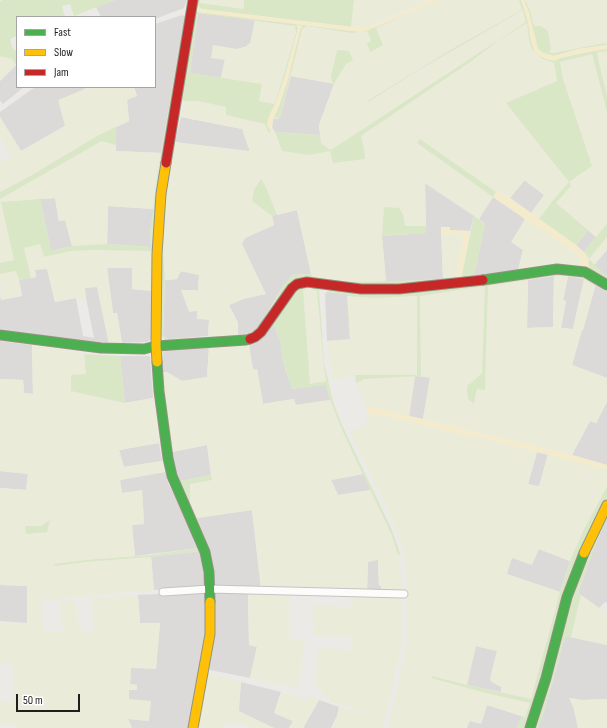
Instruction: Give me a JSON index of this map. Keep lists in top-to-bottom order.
{
  "legend": ["Fast", "Slow", "Jam"],
  "scale_bar": "50 m"
}
